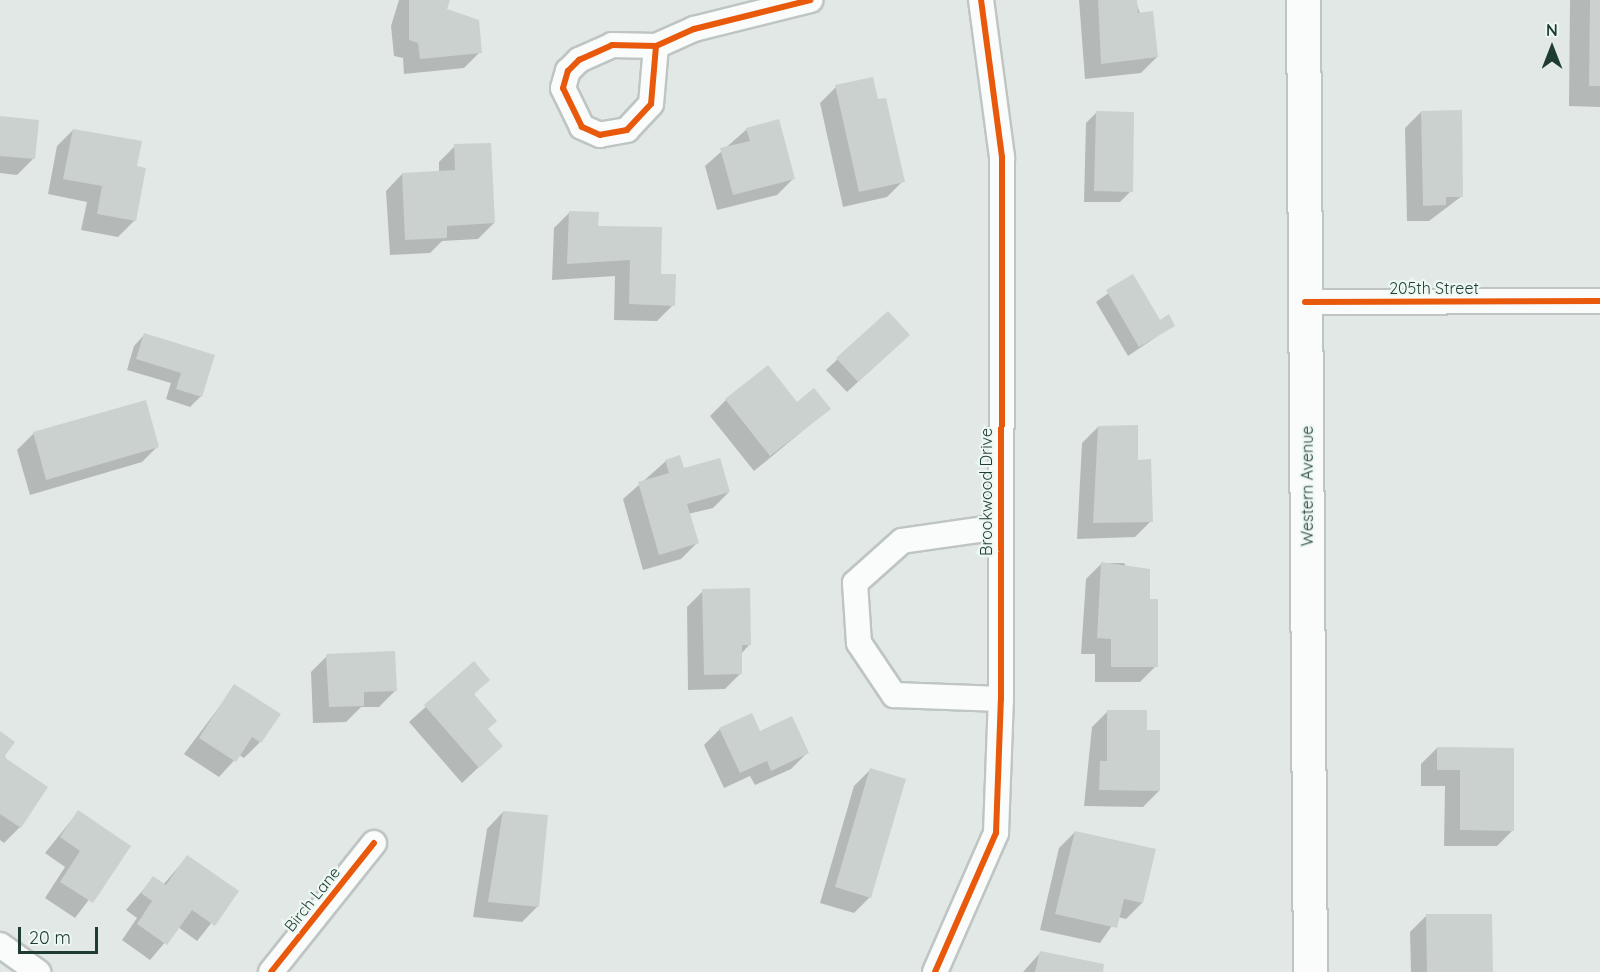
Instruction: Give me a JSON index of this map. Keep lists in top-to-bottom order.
{
  "streets": {
    "main road": ["Western Avenue"],
    "street": ["205th Street", "Brookwood Drive", "Birch Lane"]
  },
  "crossings": [
    ["205th Street", "Western Avenue"]
  ],
  "scale_bar": "20 m",
  "north": "top"
}
